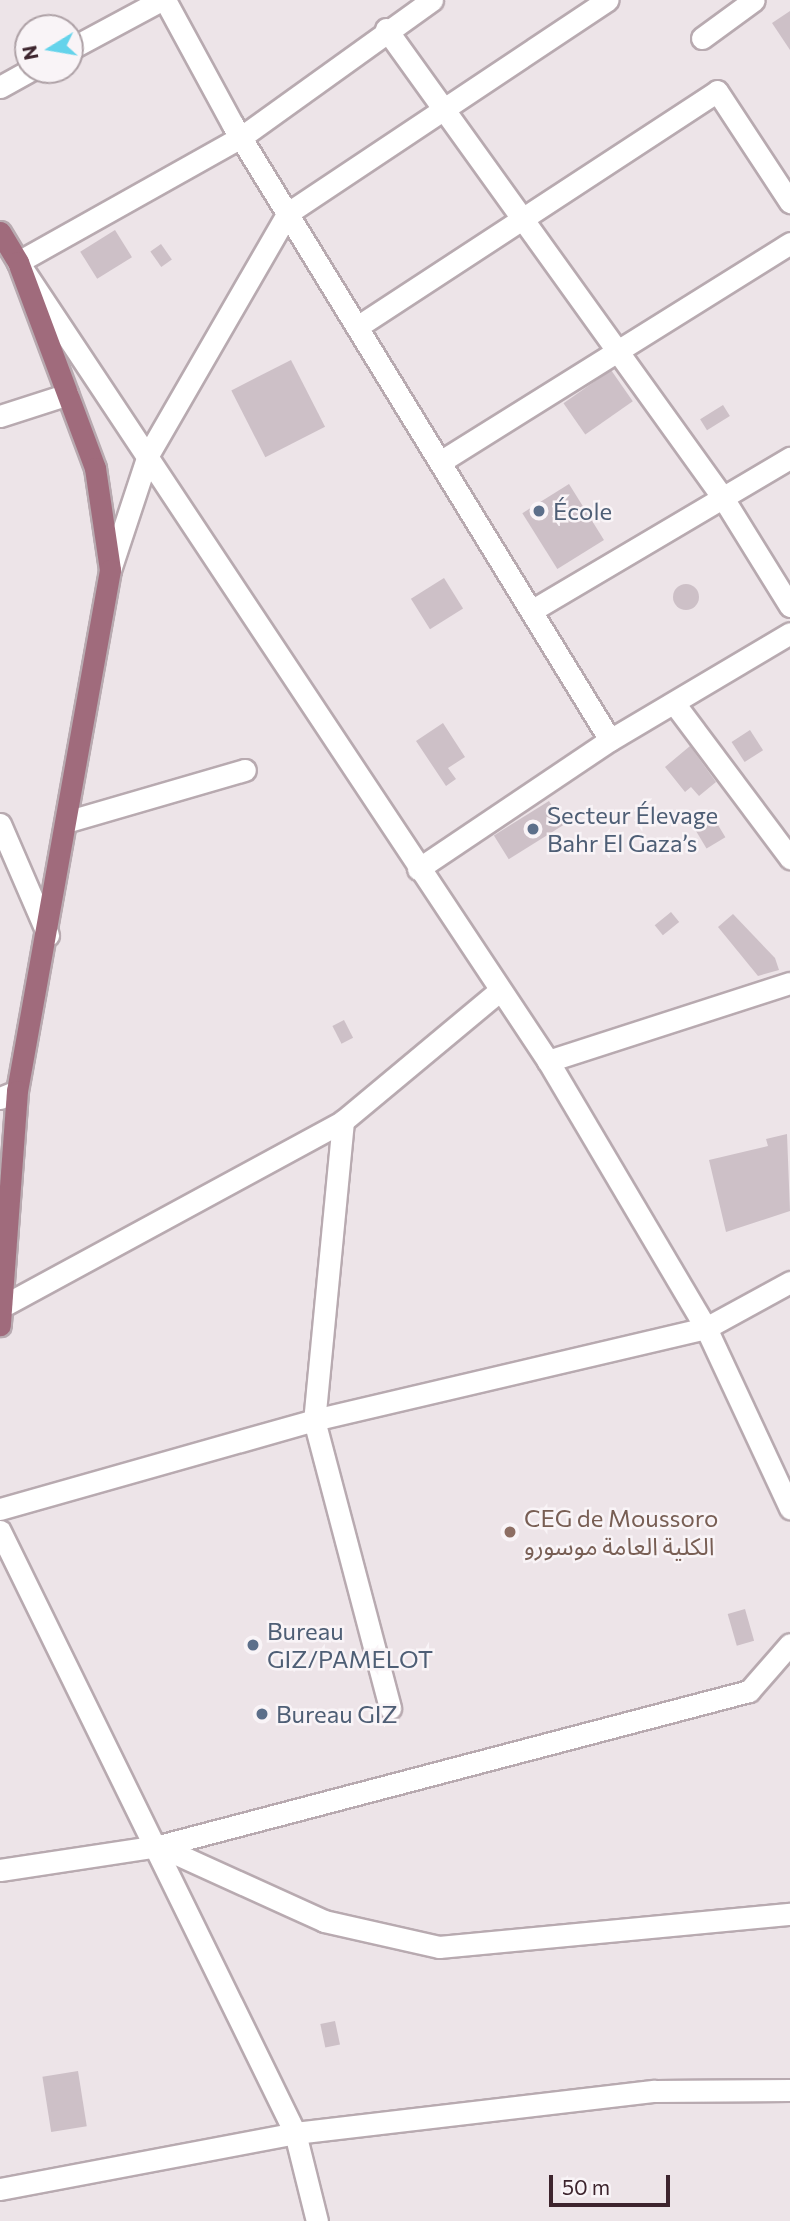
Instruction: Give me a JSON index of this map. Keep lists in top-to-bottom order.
{
  "places": [
    "École",
    "Secteur Élevage Bahr El Gaza’s",
    "CEG de Moussoro الكلية العامة موسورو",
    "Bureau GIZ/PAMELOT",
    "Bureau GIZ"
  ],
  "scale_bar": "50 m",
  "north": "left"
}
